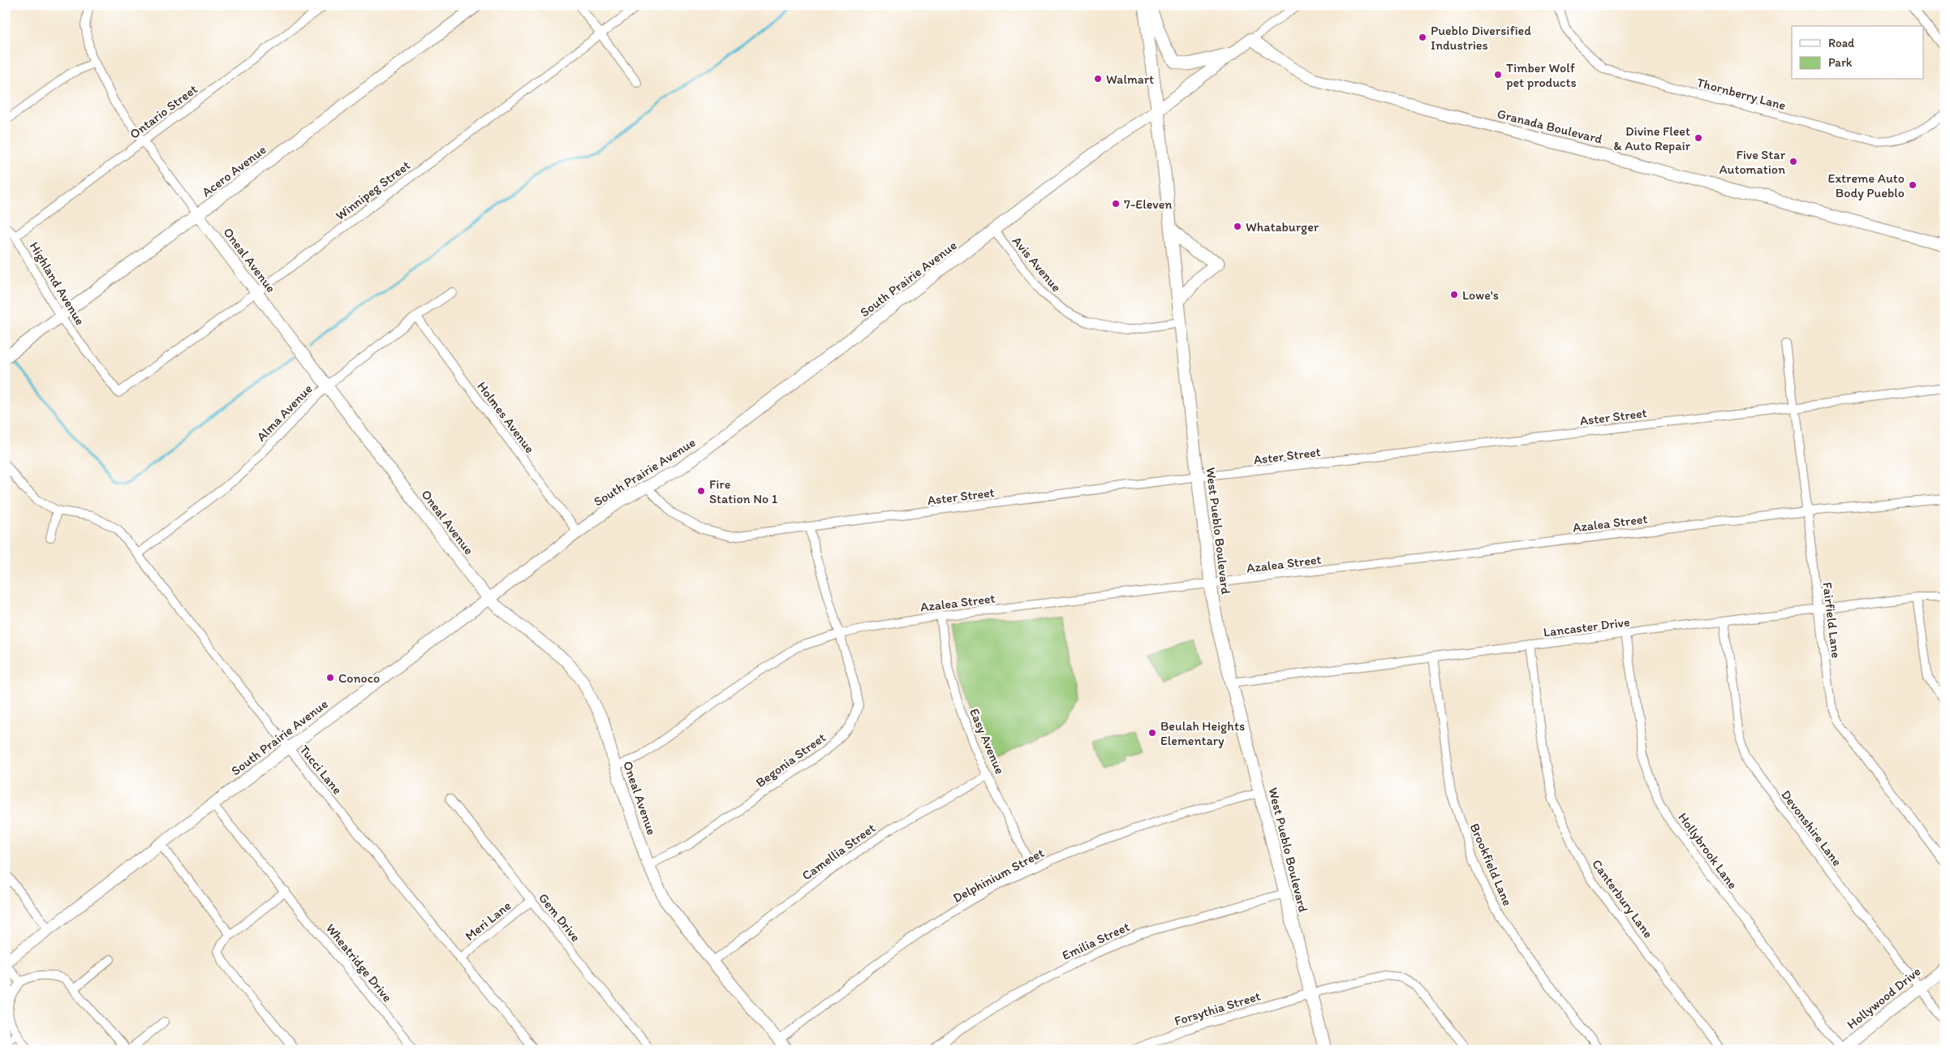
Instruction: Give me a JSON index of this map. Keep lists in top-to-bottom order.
{
  "streets": {
    "main road": ["West Pueblo Boulevard"],
    "street": [
      "Thornberry Lane",
      "Ontario Street",
      "Granada Boulevard",
      "Acero Avenue",
      "Winnipeg Street",
      "Oneal Avenue",
      "Avis Avenue",
      "South Prairie Avenue",
      "Highland Avenue",
      "Alma Avenue",
      "Aster Street",
      "Holmes Avenue",
      "Azalea Street",
      "Fairfield Lane",
      "Lancaster Drive",
      "Easy Avenue",
      "Begonia Street",
      "Tucci Lane",
      "Devonshire Lane",
      "Hollybrook Lane",
      "Camellia Street",
      "Brookfield Lane",
      "Delphinium Street",
      "Canterbury Lane",
      "Gem Drive",
      "Meri Lane",
      "Emilia Street",
      "Wheatridge Drive",
      "Hollywood Drive",
      "Forsythia Street"
    ]
  },
  "crossings": [
    ["Ontario Street", "Oneal Avenue"],
    ["Ontario Street", "Highland Avenue"],
    ["Granada Boulevard", "South Prairie Avenue"],
    ["Acero Avenue", "Oneal Avenue"],
    ["Acero Avenue", "Highland Avenue"],
    ["Winnipeg Street", "Oneal Avenue"],
    ["Winnipeg Street", "Highland Avenue"],
    ["Oneal Avenue", "South Prairie Avenue"],
    ["Oneal Avenue", "Alma Avenue"],
    ["Oneal Avenue", "Azalea Street"],
    ["Oneal Avenue", "Begonia Street"],
    ["Oneal Avenue", "Camellia Street"],
    ["Oneal Avenue", "Delphinium Street"],
    ["Avis Avenue", "South Prairie Avenue"],
    ["Avis Avenue", "West Pueblo Boulevard"],
    ["South Prairie Avenue", "Aster Street"],
    ["South Prairie Avenue", "Holmes Avenue"],
    ["South Prairie Avenue", "West Pueblo Boulevard"],
    ["South Prairie Avenue", "Tucci Lane"],
    ["South Prairie Avenue", "Wheatridge Drive"],
    ["Alma Avenue", "Holmes Avenue"],
    ["Alma Avenue", "Tucci Lane"],
    ["Aster Street", "West Pueblo Boulevard"],
    ["Aster Street", "Fairfield Lane"],
    ["Aster Street", "Begonia Street"],
    ["Azalea Street", "West Pueblo Boulevard"],
    ["Azalea Street", "Fairfield Lane"],
    ["Azalea Street", "Easy Avenue"],
    ["Azalea Street", "Begonia Street"],
    ["West Pueblo Boulevard", "Lancaster Drive"],
    ["West Pueblo Boulevard", "Delphinium Street"],
    ["West Pueblo Boulevard", "Emilia Street"],
    ["West Pueblo Boulevard", "Forsythia Street"],
    ["Fairfield Lane", "Lancaster Drive"],
    ["Lancaster Drive", "Devonshire Lane"],
    ["Lancaster Drive", "Hollybrook Lane"],
    ["Lancaster Drive", "Brookfield Lane"],
    ["Lancaster Drive", "Canterbury Lane"],
    ["Easy Avenue", "Camellia Street"],
    ["Easy Avenue", "Delphinium Street"],
    ["Tucci Lane", "Meri Lane"],
    ["Devonshire Lane", "Hollywood Drive"],
    ["Hollybrook Lane", "Hollywood Drive"],
    ["Gem Drive", "Meri Lane"]
  ],
  "places": [
    "Pueblo Diversified Industries",
    "Timber Wolf pet products",
    "Walmart",
    "Divine Fleet & Auto Repair",
    "Five Star Automation",
    "Extreme Auto Body Pueblo",
    "7-Eleven",
    "Whataburger",
    "Lowe's",
    "Fire Station No 1",
    "Conoco",
    "Beulah Heights Elementary"
  ],
  "legend": ["Road", "Park"]
}
